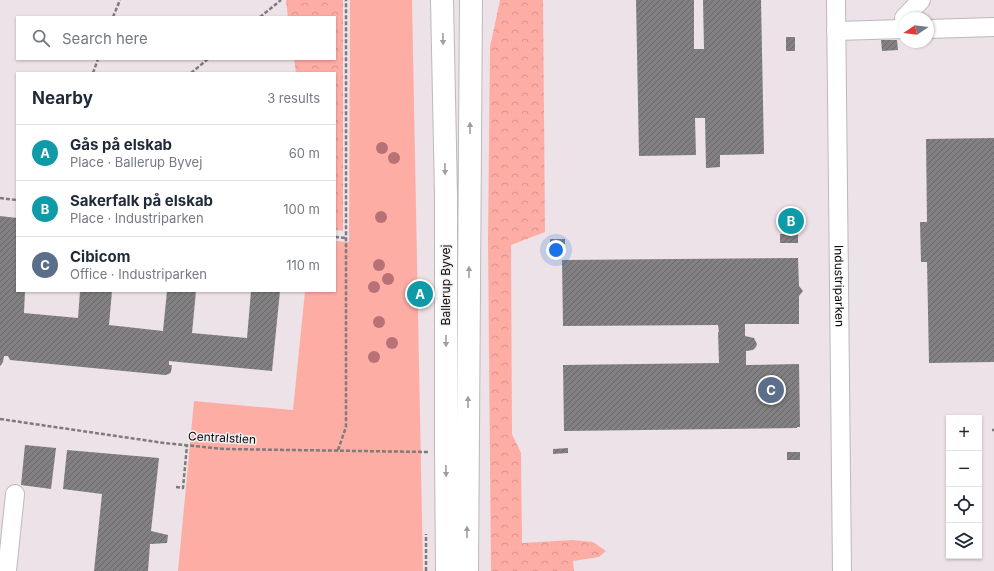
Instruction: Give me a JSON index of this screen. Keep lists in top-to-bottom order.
{
  "streets": {
    "main road": ["Ballerup Byvej"],
    "street": ["Industriparken"],
    "path": ["Centralstien"]
  },
  "crossings": [
    ["Ballerup Byvej", "Centralstien"]
  ],
  "north": "left",
  "page": {
    "search": "Search here",
    "heading": ["Nearby", "3 results"],
    "list": [
      {
        "mark": "A",
        "name": "Gås på elskab",
        "note": "Place · Ballerup Byvej",
        "value": "60 m"
      },
      {
        "mark": "B",
        "name": "Sakerfalk på elskab",
        "note": "Place · Industriparken",
        "value": "100 m"
      },
      {
        "mark": "C",
        "name": "Cibicom",
        "note": "Office · Industriparken",
        "value": "110 m"
      }
    ],
    "pins": ["B", "A", "C"],
    "map_buttons": ["+", "−"]
  }
}
